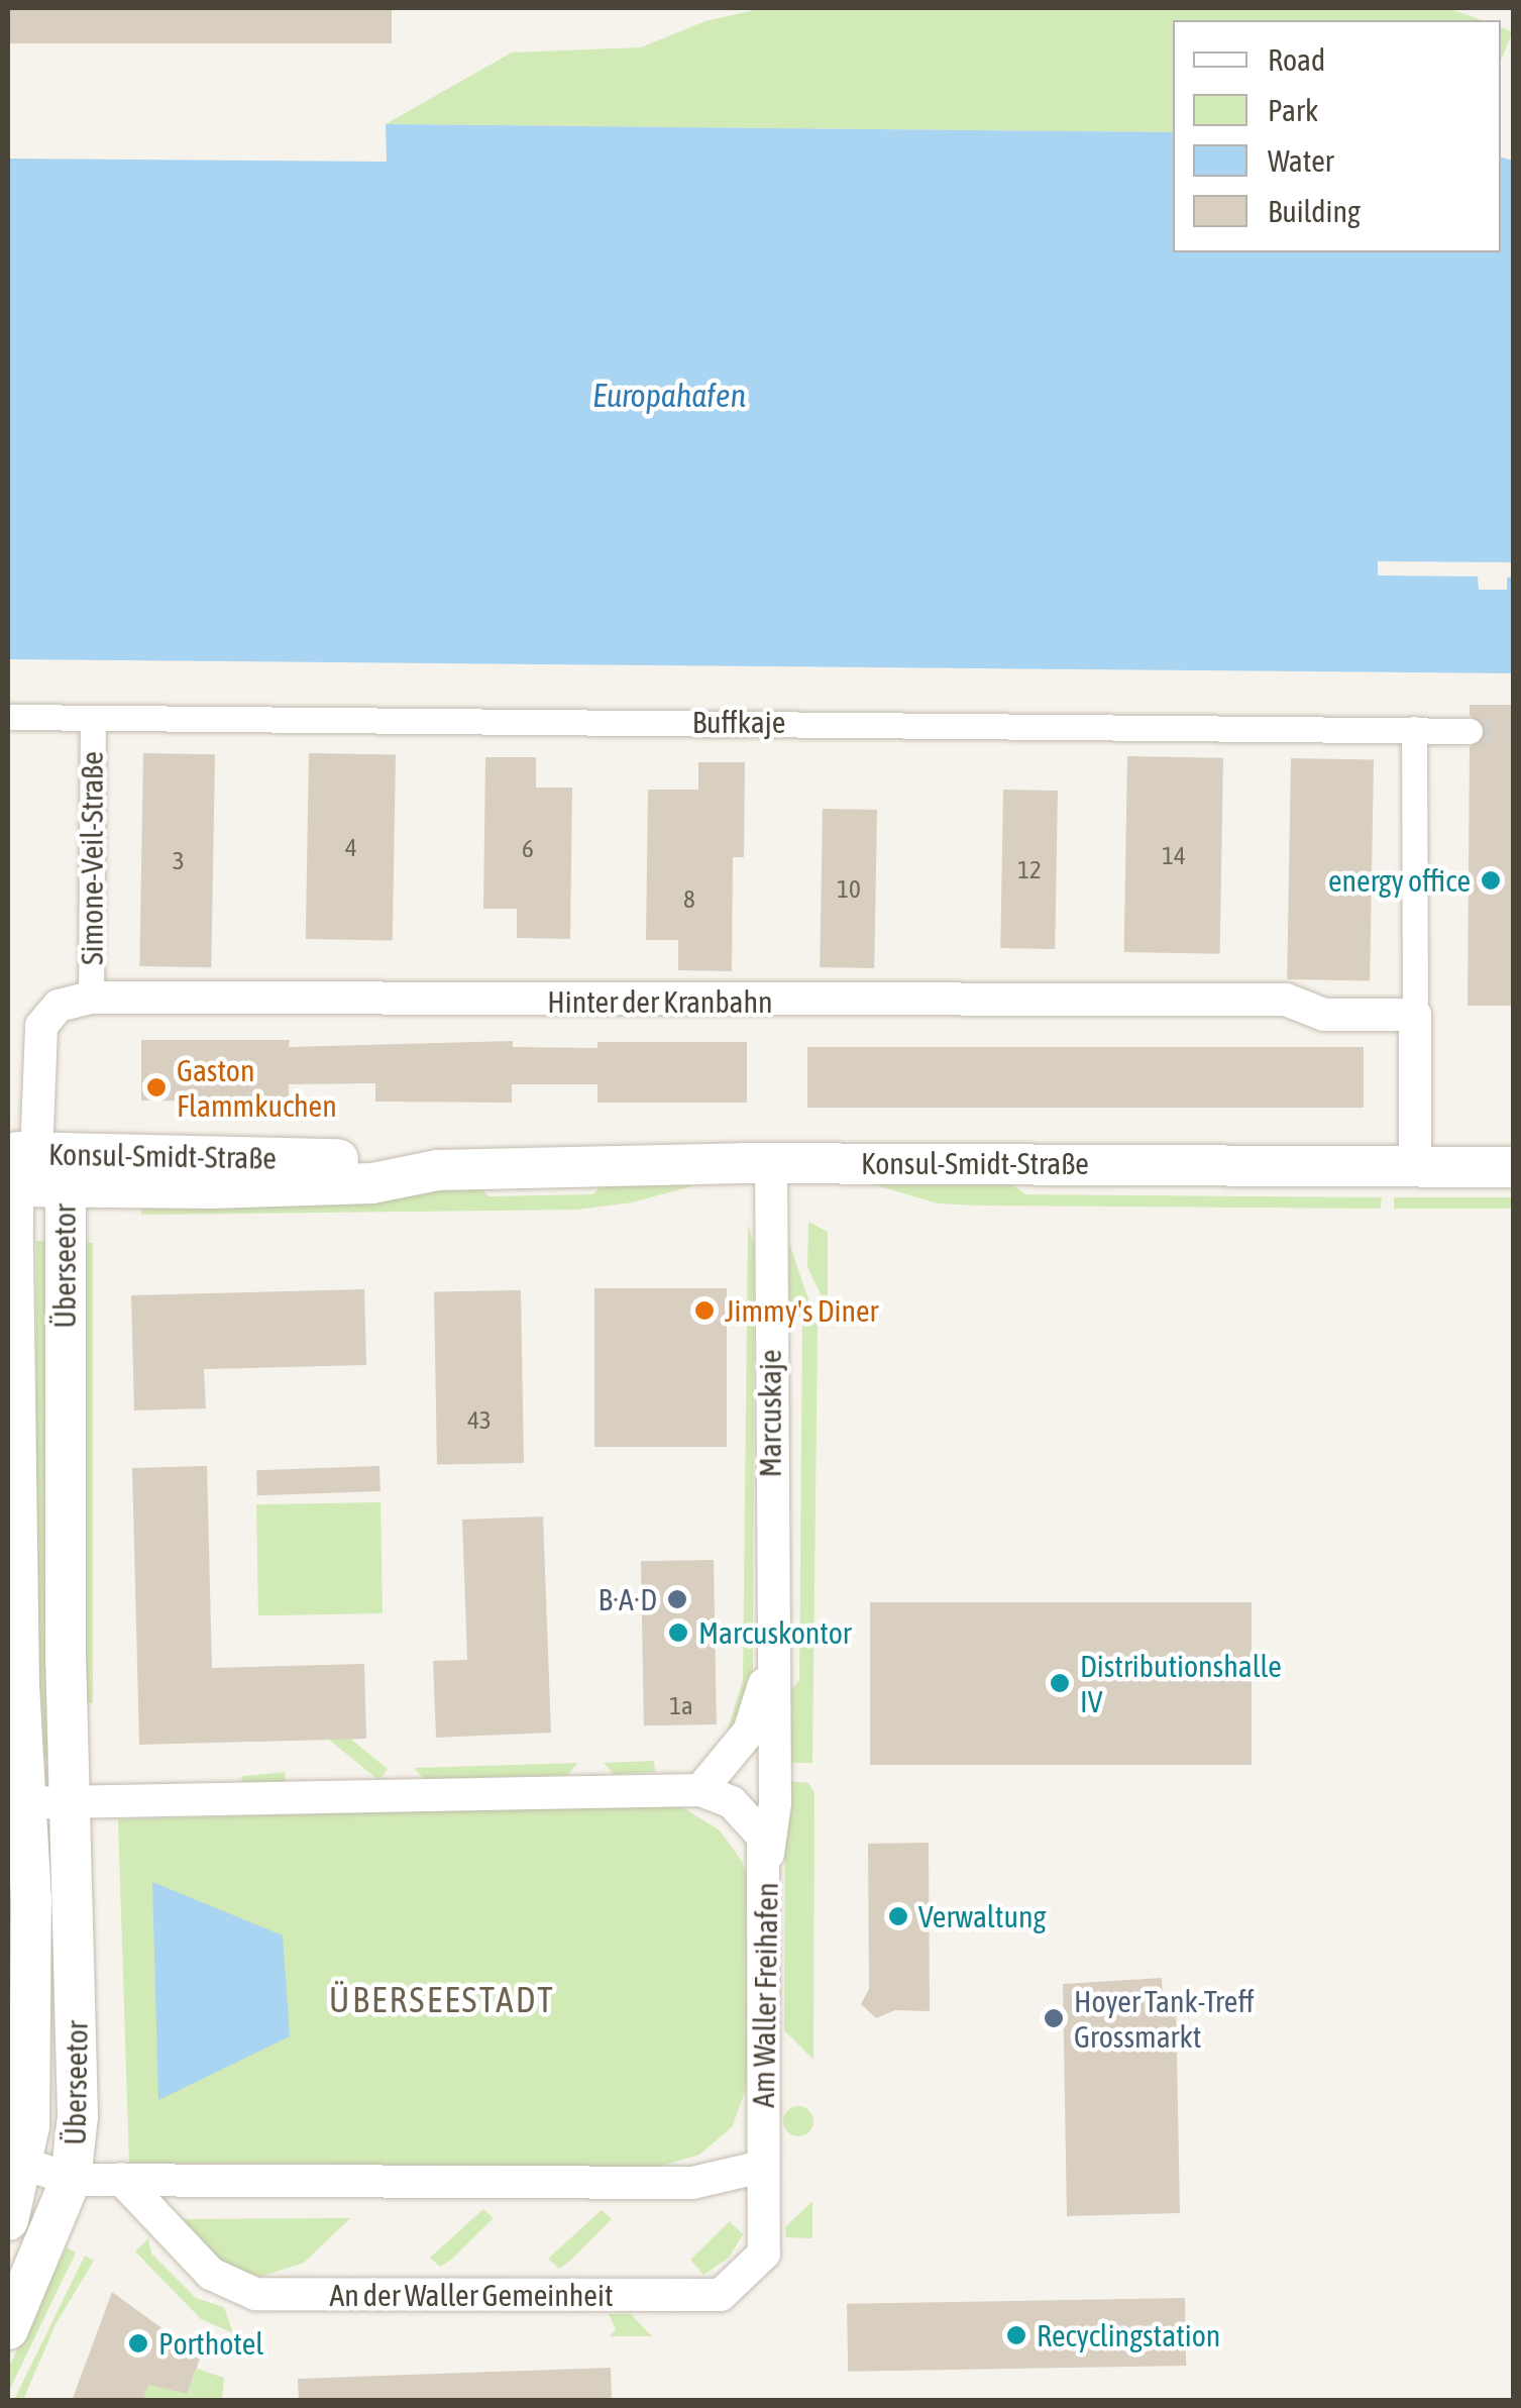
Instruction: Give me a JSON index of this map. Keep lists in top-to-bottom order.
{
  "streets": {
    "street": [
      "Buffkaje",
      "Simone-Veil-Straße",
      "Hinter der Kranbahn",
      "Konsul-Smidt-Straße",
      "Überseetor",
      "Marcuskaje",
      "Am Waller Freihafen",
      "An der Waller Gemeinheit"
    ]
  },
  "crossings": [
    ["Buffkaje", "Simone-Veil-Straße"],
    ["Simone-Veil-Straße", "Hinter der Kranbahn"],
    ["Hinter der Kranbahn", "Konsul-Smidt-Straße"],
    ["Hinter der Kranbahn", "Überseetor"],
    ["Konsul-Smidt-Straße", "Überseetor"],
    ["Konsul-Smidt-Straße", "Marcuskaje"],
    ["Überseetor", "Am Waller Freihafen"],
    ["Marcuskaje", "Am Waller Freihafen"],
    ["Am Waller Freihafen", "An der Waller Gemeinheit"]
  ],
  "districts": ["ÜBERSEESTADT"],
  "water": ["Europahafen"],
  "places": [
    "energy office",
    "Gaston Flammkuchen",
    "Jimmy's Diner",
    "B·A·D",
    "Marcuskontor",
    "Distributionshalle IV",
    "Verwaltung",
    "Hoyer Tank-Treff Grossmarkt",
    "Recyclingstation",
    "Porthotel"
  ],
  "house_numbers": [
    "4",
    "6",
    "14",
    "3",
    "12",
    "10",
    "8",
    "43",
    "1a"
  ],
  "legend": [
    "Road",
    "Park",
    "Water",
    "Building"
  ]
}
